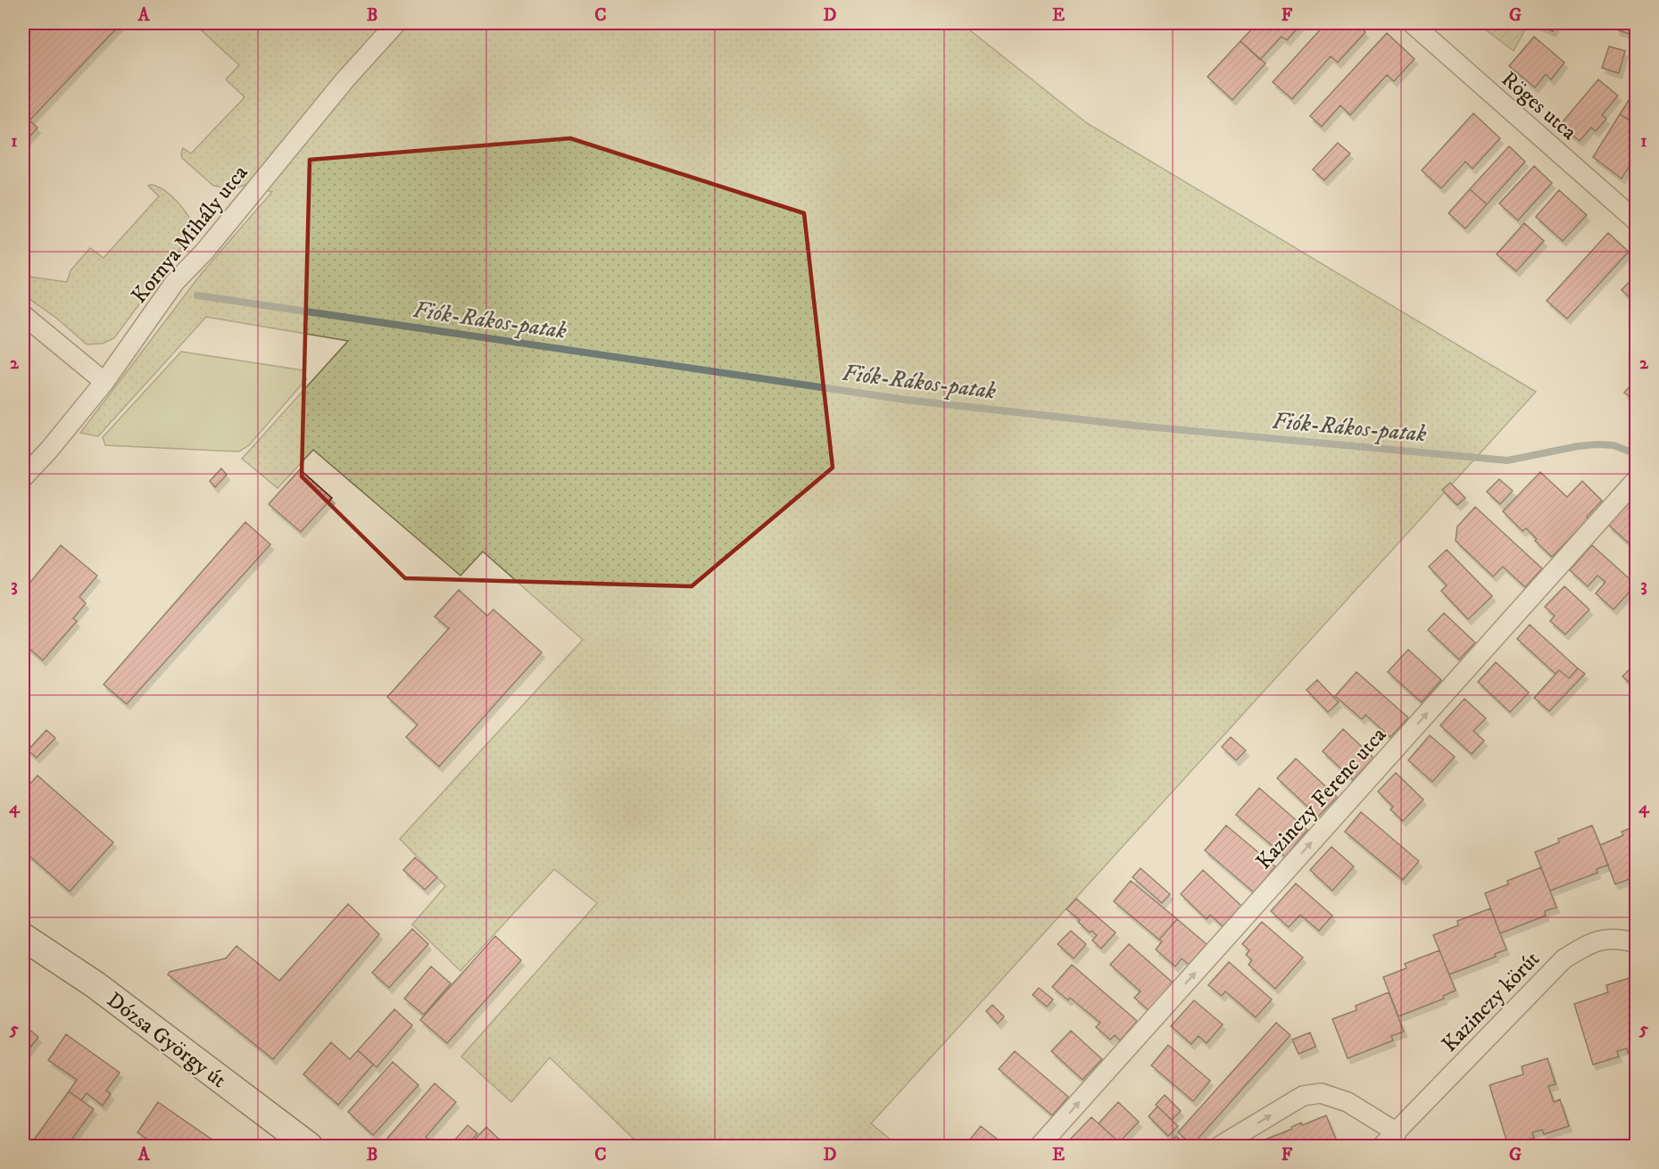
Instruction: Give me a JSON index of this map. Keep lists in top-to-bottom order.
{
  "streets": {
    "main road": ["Dózsa György út"],
    "street": [
      "Röges utca",
      "Kornya Mihály utca",
      "Kazinczy Ferenc utca",
      "Kazinczy körút"
    ]
  },
  "one_way": ["Kazinczy Ferenc utca"],
  "water": ["Fiók-Rákos-patak"],
  "grid": {
    "columns": [
      "A",
      "B",
      "C",
      "D",
      "E",
      "F",
      "G"
    ],
    "rows": [
      "1",
      "2",
      "3",
      "4",
      "5"
    ]
  }
}
